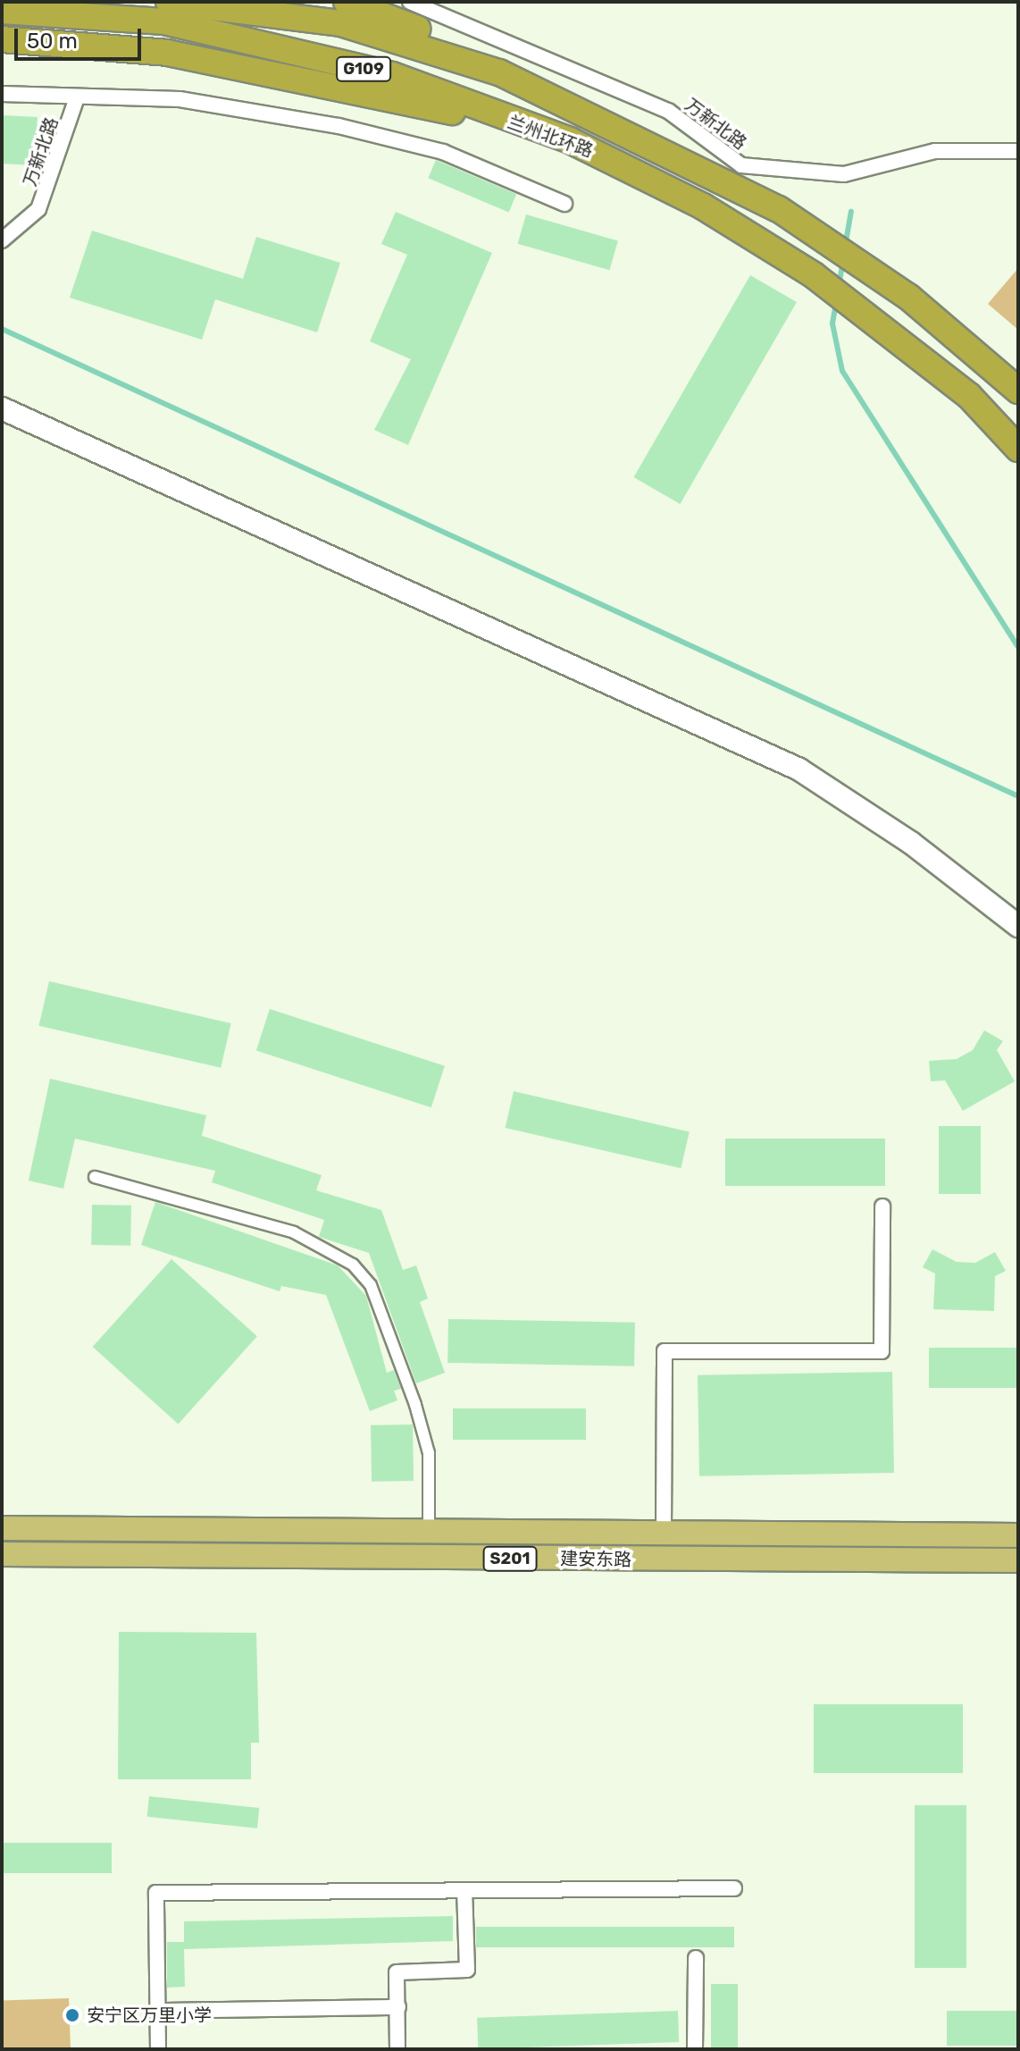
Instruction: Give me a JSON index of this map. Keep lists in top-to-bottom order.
{
  "streets": {
    "highway": ["G109", "兰州北环路"],
    "main road": ["S201", "建安东路"],
    "street": ["万新北路"]
  },
  "places": ["安宁区万里小学"],
  "scale_bar": "50 m"
}
